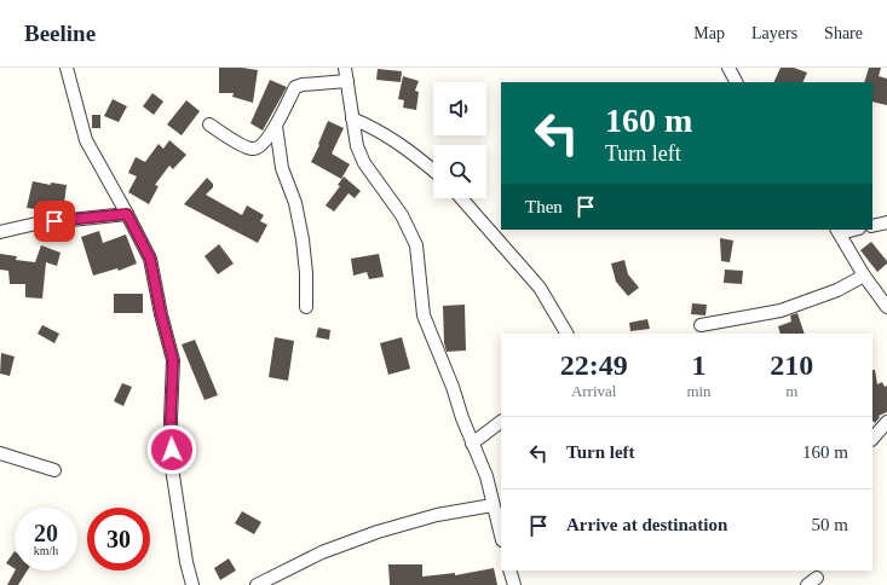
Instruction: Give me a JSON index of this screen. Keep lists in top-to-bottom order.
{
  "page": {
    "header": "Beeline",
    "nav": ["Map", "Layers", "Share"],
    "turn": ["160 m", "Turn left"],
    "then": "Then",
    "eta": [
      "22:49",
      "Arrival",
      "1",
      "min",
      "210",
      "m"
    ],
    "list": [
      {
        "name": "Turn left",
        "value": "160 m"
      },
      {
        "name": "Arrive at destination",
        "value": "50 m"
      }
    ],
    "speed": "20 km/h",
    "limit": "30"
  }
}
